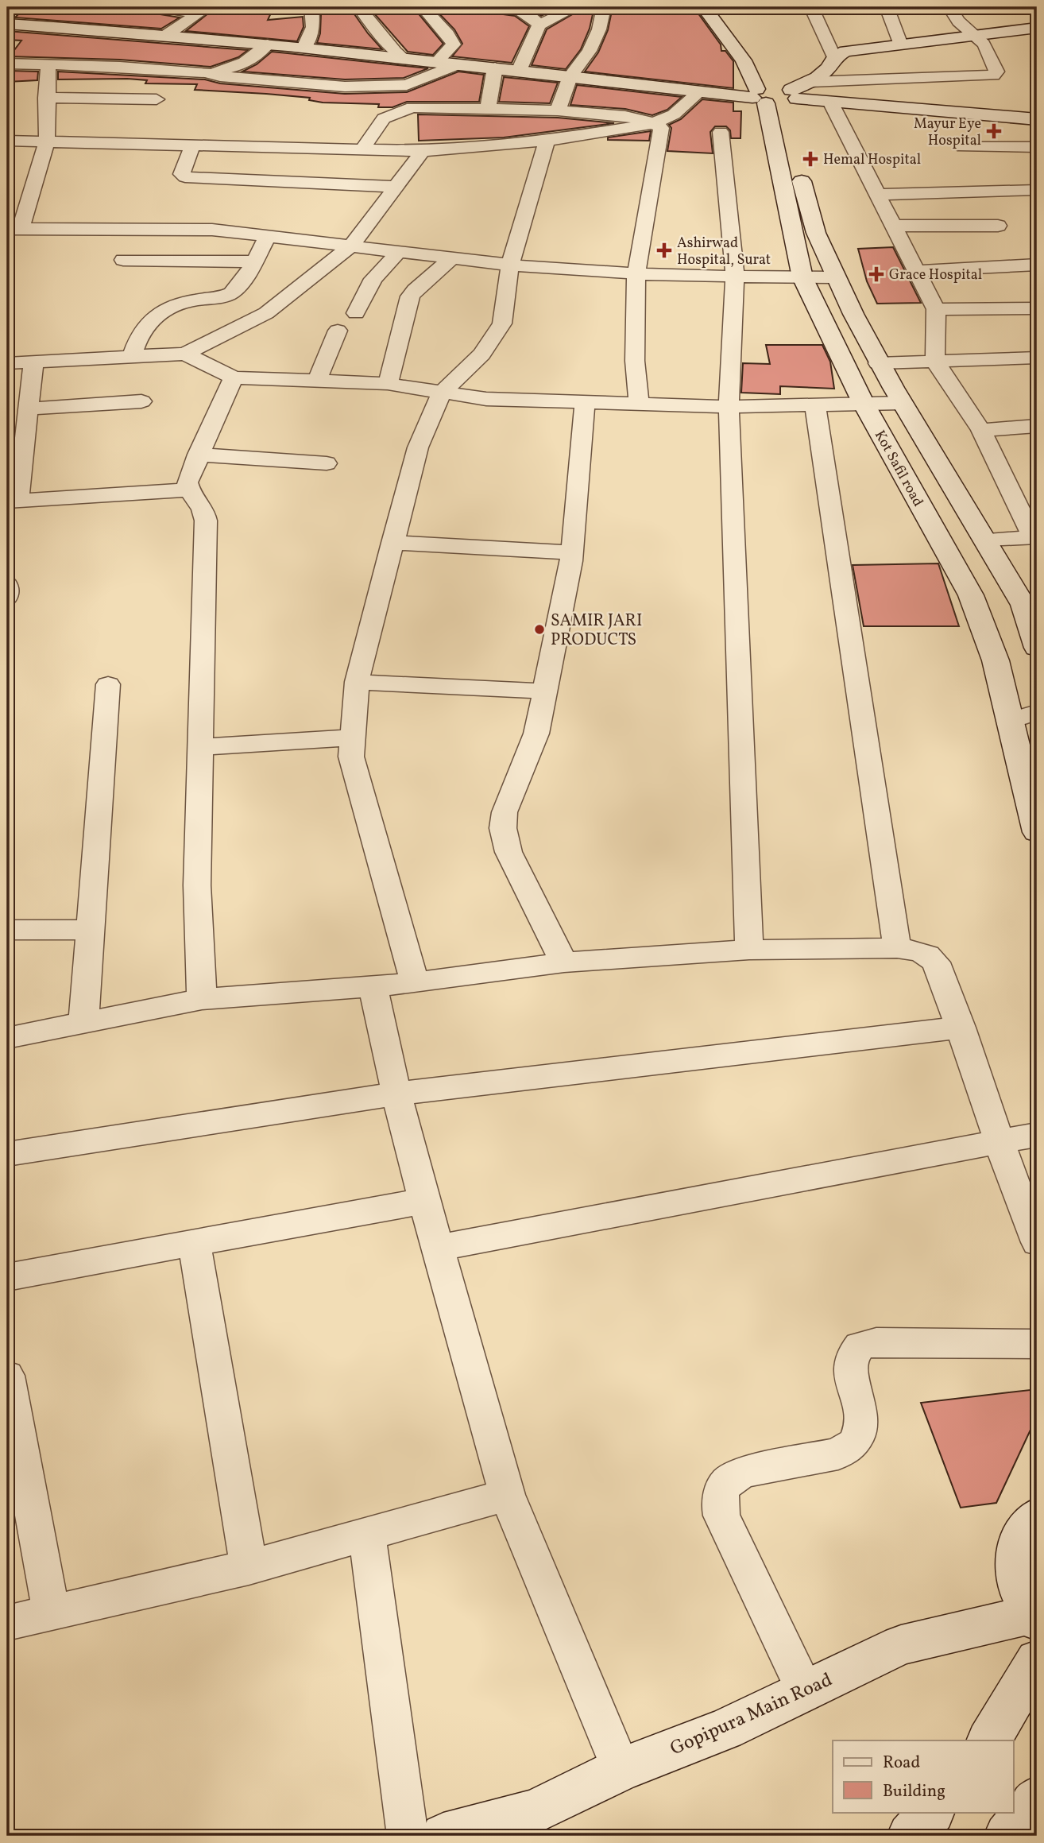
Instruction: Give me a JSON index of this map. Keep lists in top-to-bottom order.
{
  "streets": {
    "main road": ["Kot Safil road", "Gopipura Main Road"]
  },
  "places": {
    "health": [
      "Mayur Eye Hospital",
      "Hemal Hospital",
      "Ashirwad Hospital, Surat",
      "Grace Hospital"
    ],
    "other": ["SAMIR JARI PRODUCTS"]
  },
  "legend": ["Road", "Building"]
}
